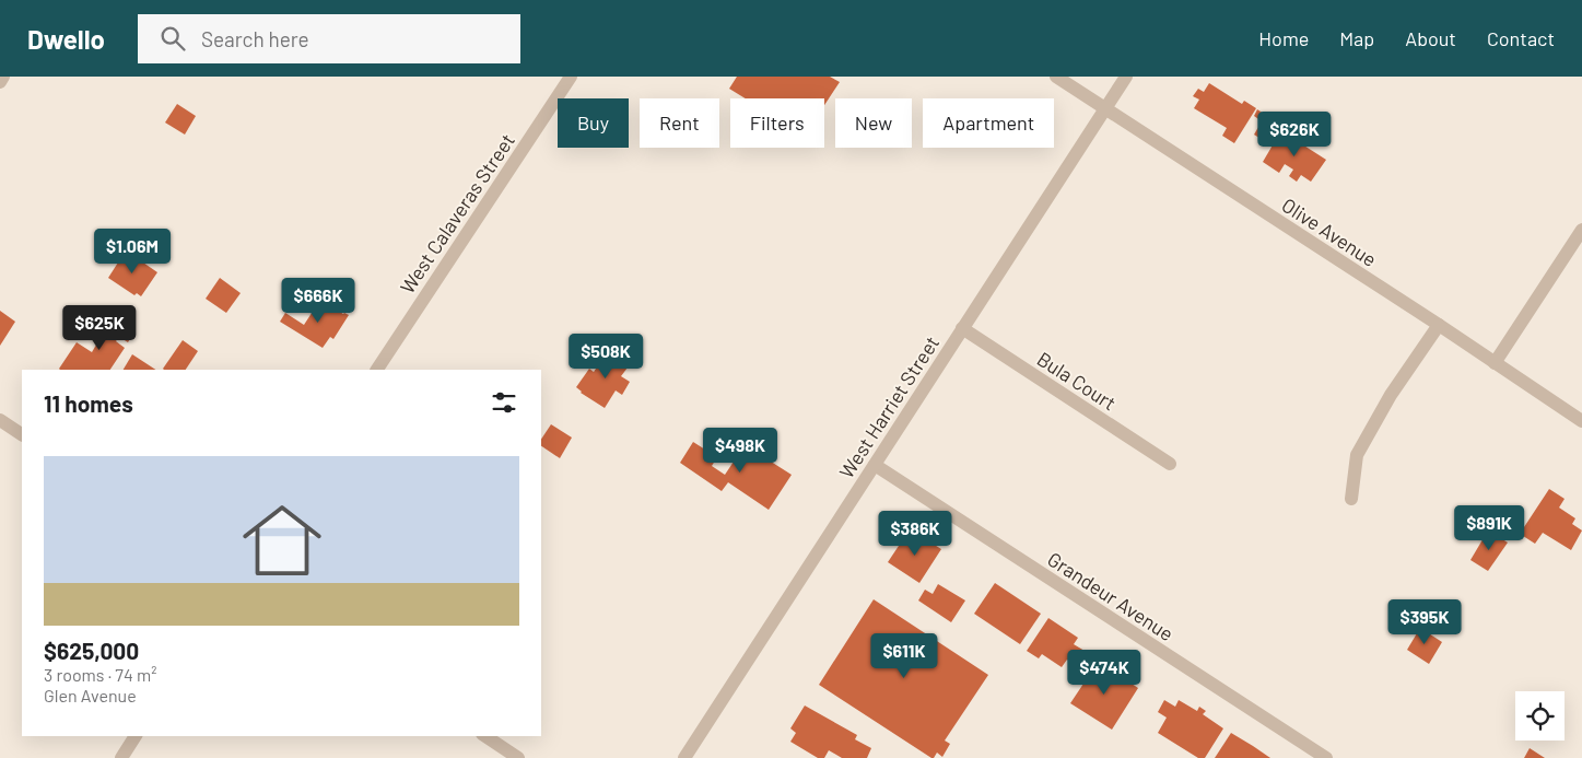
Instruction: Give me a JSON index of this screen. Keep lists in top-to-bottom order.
{
  "streets": {
    "street": [
      "West Calaveras Street",
      "Olive Avenue",
      "Bula Court",
      "West Harriet Street",
      "Grandeur Avenue"
    ]
  },
  "crossings": [
    ["Olive Avenue", "West Harriet Street"],
    ["Bula Court", "West Harriet Street"],
    ["West Harriet Street", "Grandeur Avenue"]
  ],
  "page": {
    "header": "Dwello",
    "search": "Search here",
    "nav": [
      "Home",
      "Map",
      "About",
      "Contact"
    ],
    "chip": [
      "Buy",
      "Rent",
      "Filters",
      "New",
      "Apartment"
    ],
    "price": [
      "$626K",
      "$1.06M",
      "$666K",
      "$625K",
      "$508K",
      "$498K",
      "$891K",
      "$386K",
      "$395K",
      "$611K",
      "$474K"
    ],
    "heading": "11 homes",
    "list": [
      {
        "name": "$625,000",
        "note": "3 rooms · 74 m² · Glen Avenue"
      }
    ]
  }
}
